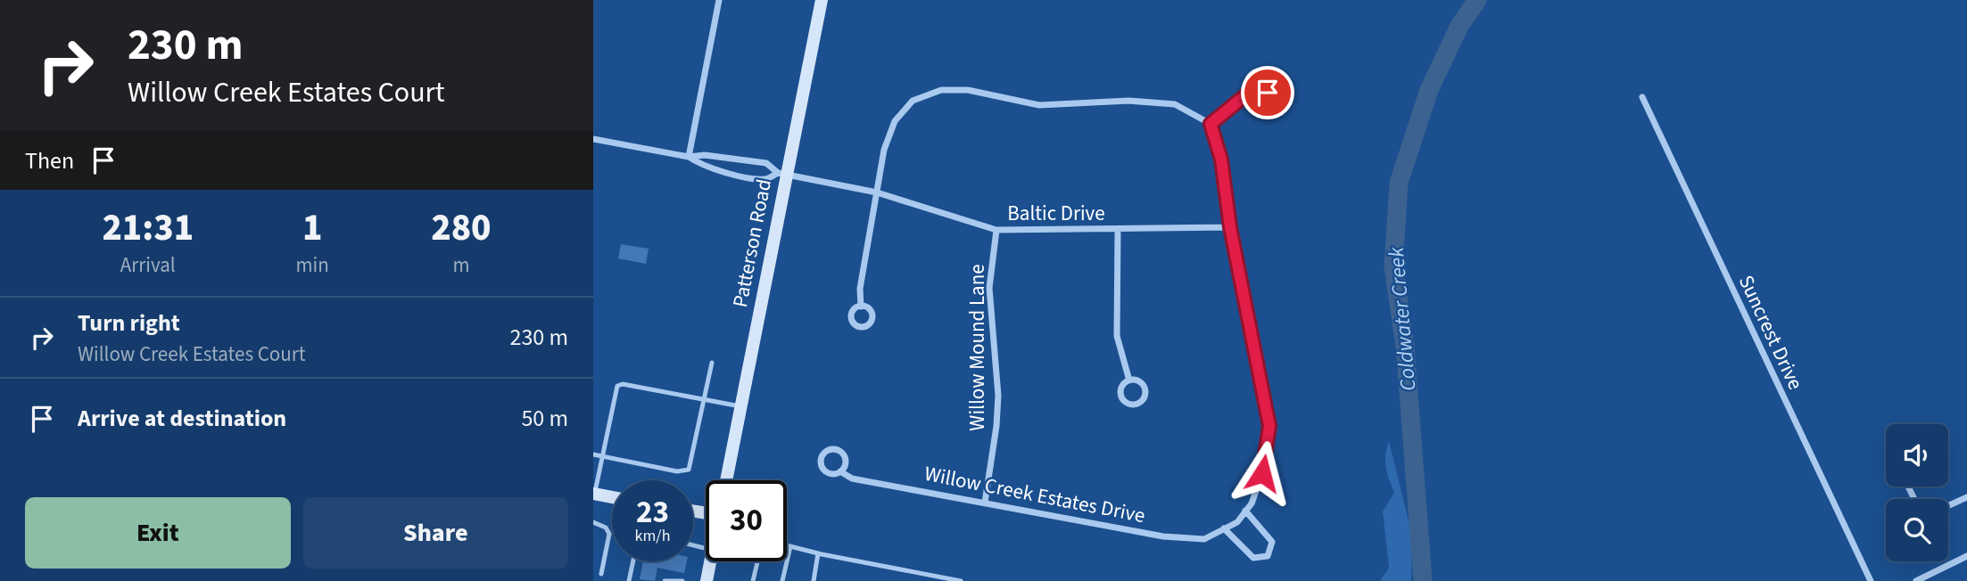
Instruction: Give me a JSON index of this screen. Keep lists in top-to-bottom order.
{
  "streets": {
    "main road": ["Patterson Road"],
    "street": [
      "Baltic Drive",
      "Suncrest Drive",
      "Willow Mound Lane",
      "Willow Creek Estates Drive"
    ]
  },
  "crossings": [
    ["Baltic Drive", "Patterson Road"],
    ["Baltic Drive", "Willow Mound Lane"],
    ["Baltic Drive", "Willow Creek Estates Drive"],
    ["Willow Mound Lane", "Willow Creek Estates Drive"]
  ],
  "water": ["Coldwater Creek"],
  "page": {
    "turn": ["230 m", "Willow Creek Estates Court"],
    "then": "Then",
    "eta": [
      "21:31",
      "Arrival",
      "1",
      "min",
      "280",
      "m"
    ],
    "list": [
      {
        "name": "Turn right",
        "note": "Willow Creek Estates Court",
        "value": "230 m"
      },
      {
        "name": "Arrive at destination",
        "value": "50 m"
      }
    ],
    "speed": "23 km/h",
    "limit": "30",
    "buttons": ["Exit", "Share"]
  }
}
